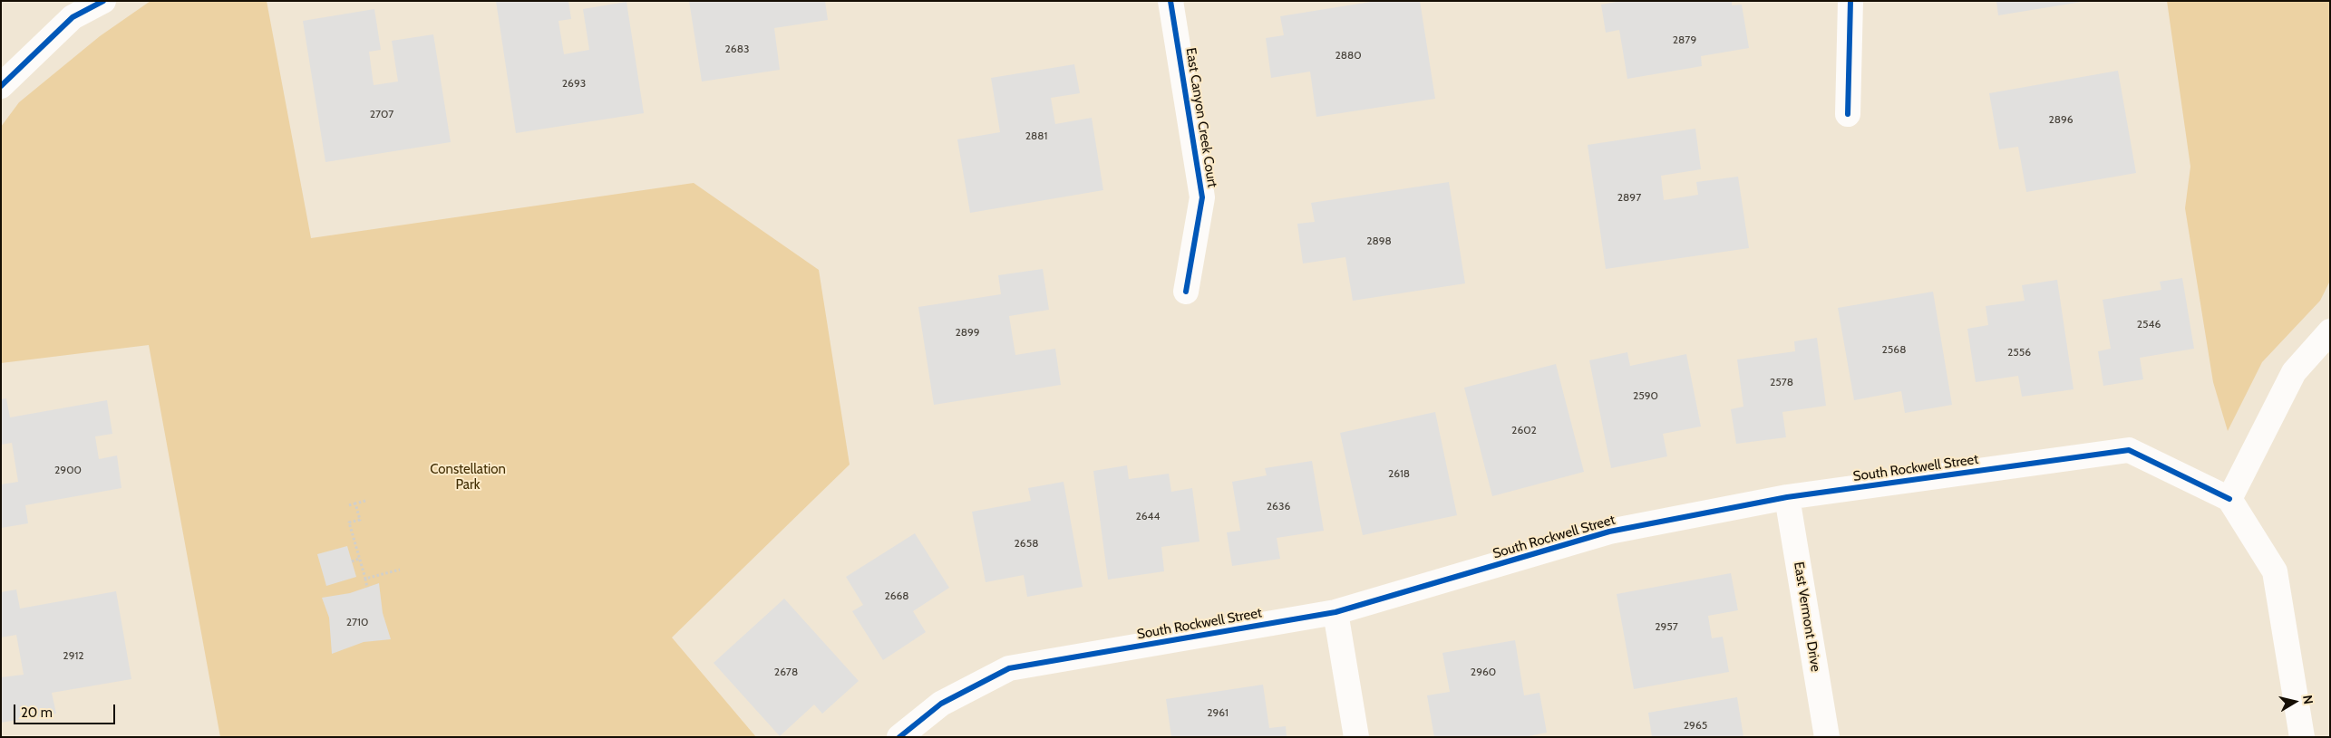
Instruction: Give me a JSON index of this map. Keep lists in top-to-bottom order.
{
  "streets": {
    "street": ["East Canyon Creek Court", "South Rockwell Street", "East Vermont Drive"]
  },
  "crossings": [
    ["South Rockwell Street", "East Vermont Drive"]
  ],
  "parks": ["Constellation Park"],
  "house_numbers": [
    "2879",
    "2683",
    "2880",
    "2693",
    "2707",
    "2896",
    "2881",
    "2897",
    "2898",
    "2546",
    "2899",
    "2568",
    "2556",
    "2578",
    "2590",
    "2602",
    "2900",
    "2618",
    "2636",
    "2644",
    "2658",
    "2668",
    "2710",
    "2957",
    "2912",
    "2678",
    "2960",
    "2961",
    "2965"
  ],
  "scale_bar": "20 m",
  "north": "right"
}
